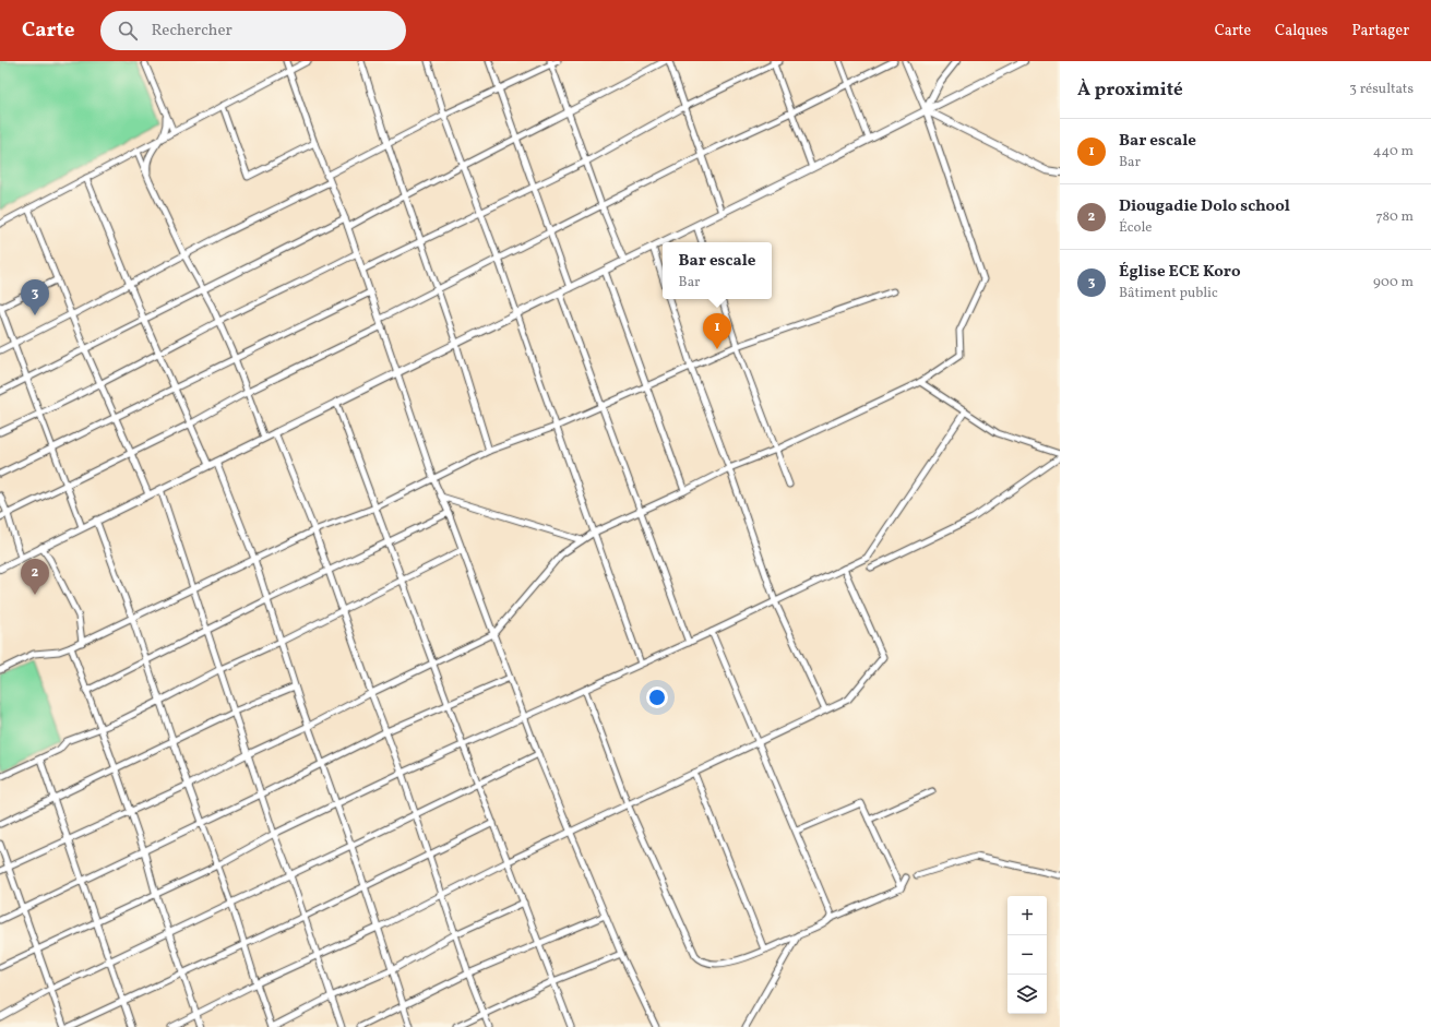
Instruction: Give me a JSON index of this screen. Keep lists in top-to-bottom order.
{
  "page": {
    "header": "Carte",
    "search": "Rechercher",
    "nav": ["Carte", "Calques", "Partager"],
    "heading": ["À proximité", "3 résultats"],
    "list": [
      {
        "mark": "1",
        "name": "Bar escale",
        "note": "Bar",
        "value": "440 m"
      },
      {
        "mark": "2",
        "name": "Diougadie Dolo school",
        "note": "École",
        "value": "780 m"
      },
      {
        "mark": "3",
        "name": "Église ECE Koro",
        "note": "Bâtiment public",
        "value": "900 m"
      }
    ],
    "popup": ["Bar escale", "Bar"],
    "pins": ["3", "1", "2"],
    "map_buttons": ["+", "−"]
  }
}
